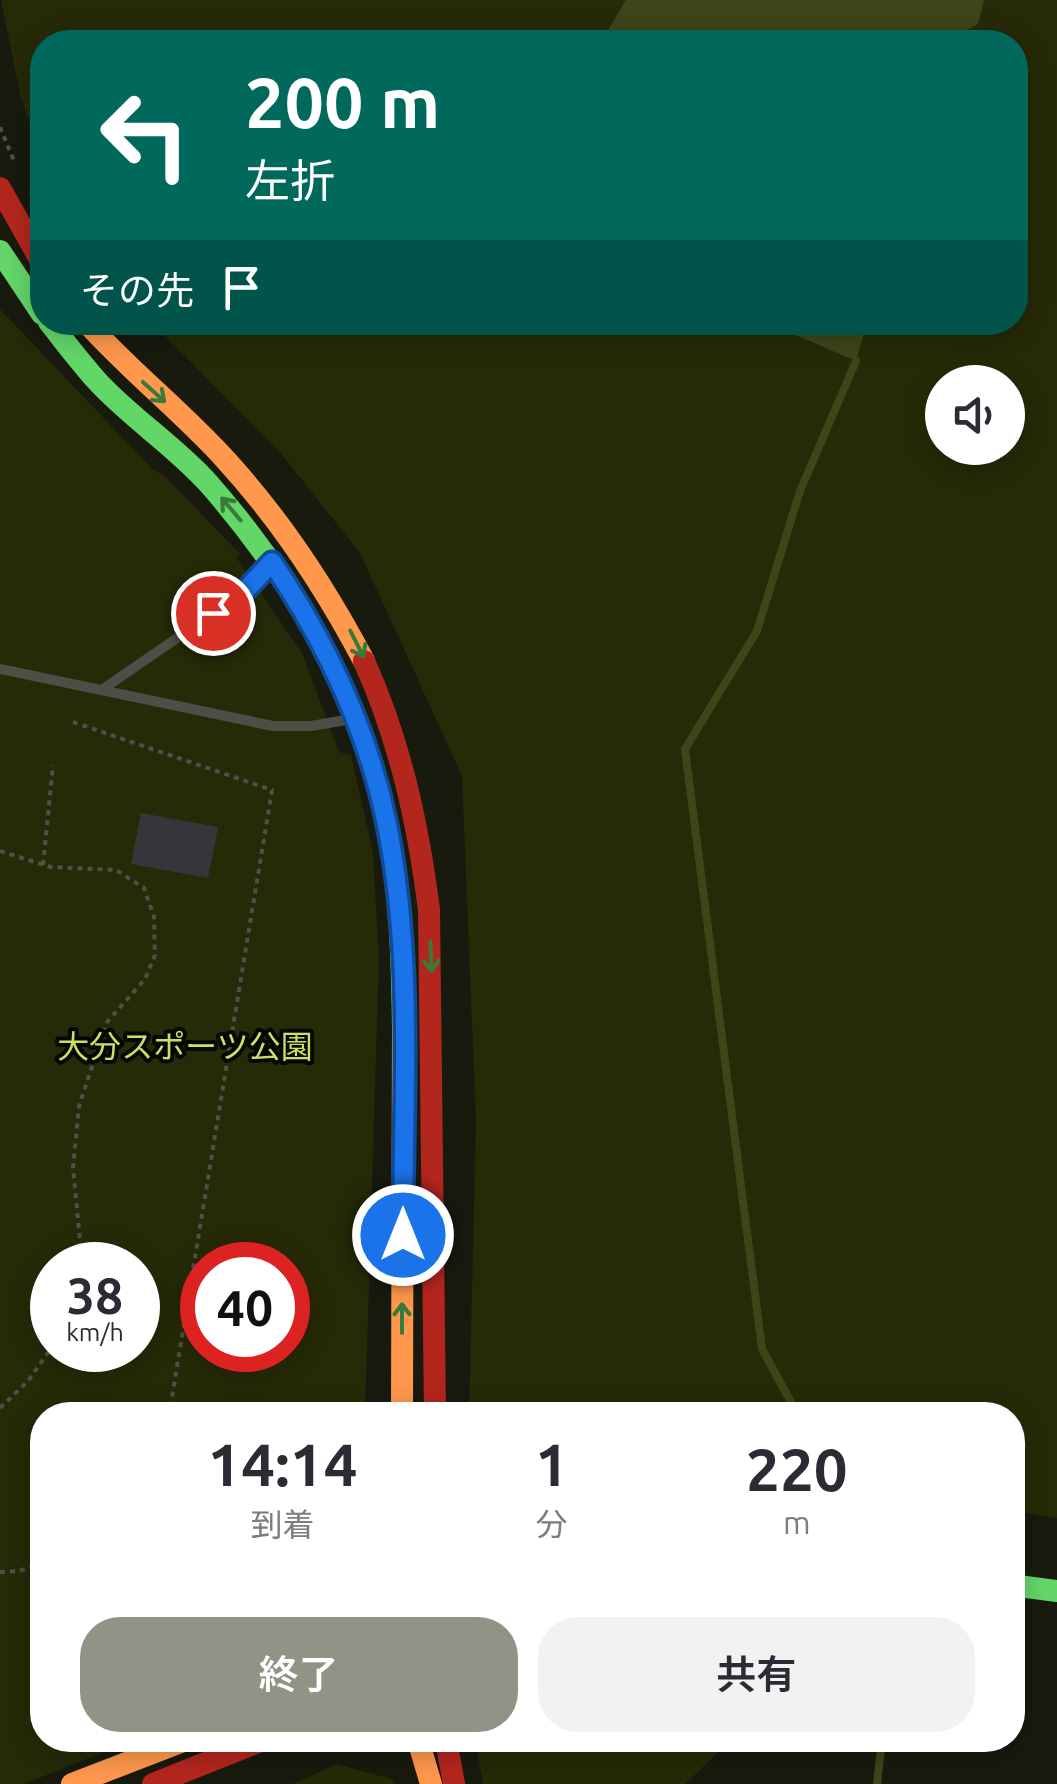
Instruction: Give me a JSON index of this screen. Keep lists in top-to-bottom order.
{
  "parks": ["大分スポーツ公園"],
  "page": {
    "turn": ["200 m", "左折"],
    "then": "その先",
    "speed": "38 km/h",
    "limit": "40",
    "eta": [
      "14:14",
      "到着",
      "1",
      "分",
      "220",
      "m"
    ],
    "buttons": ["終了", "共有"]
  }
}
